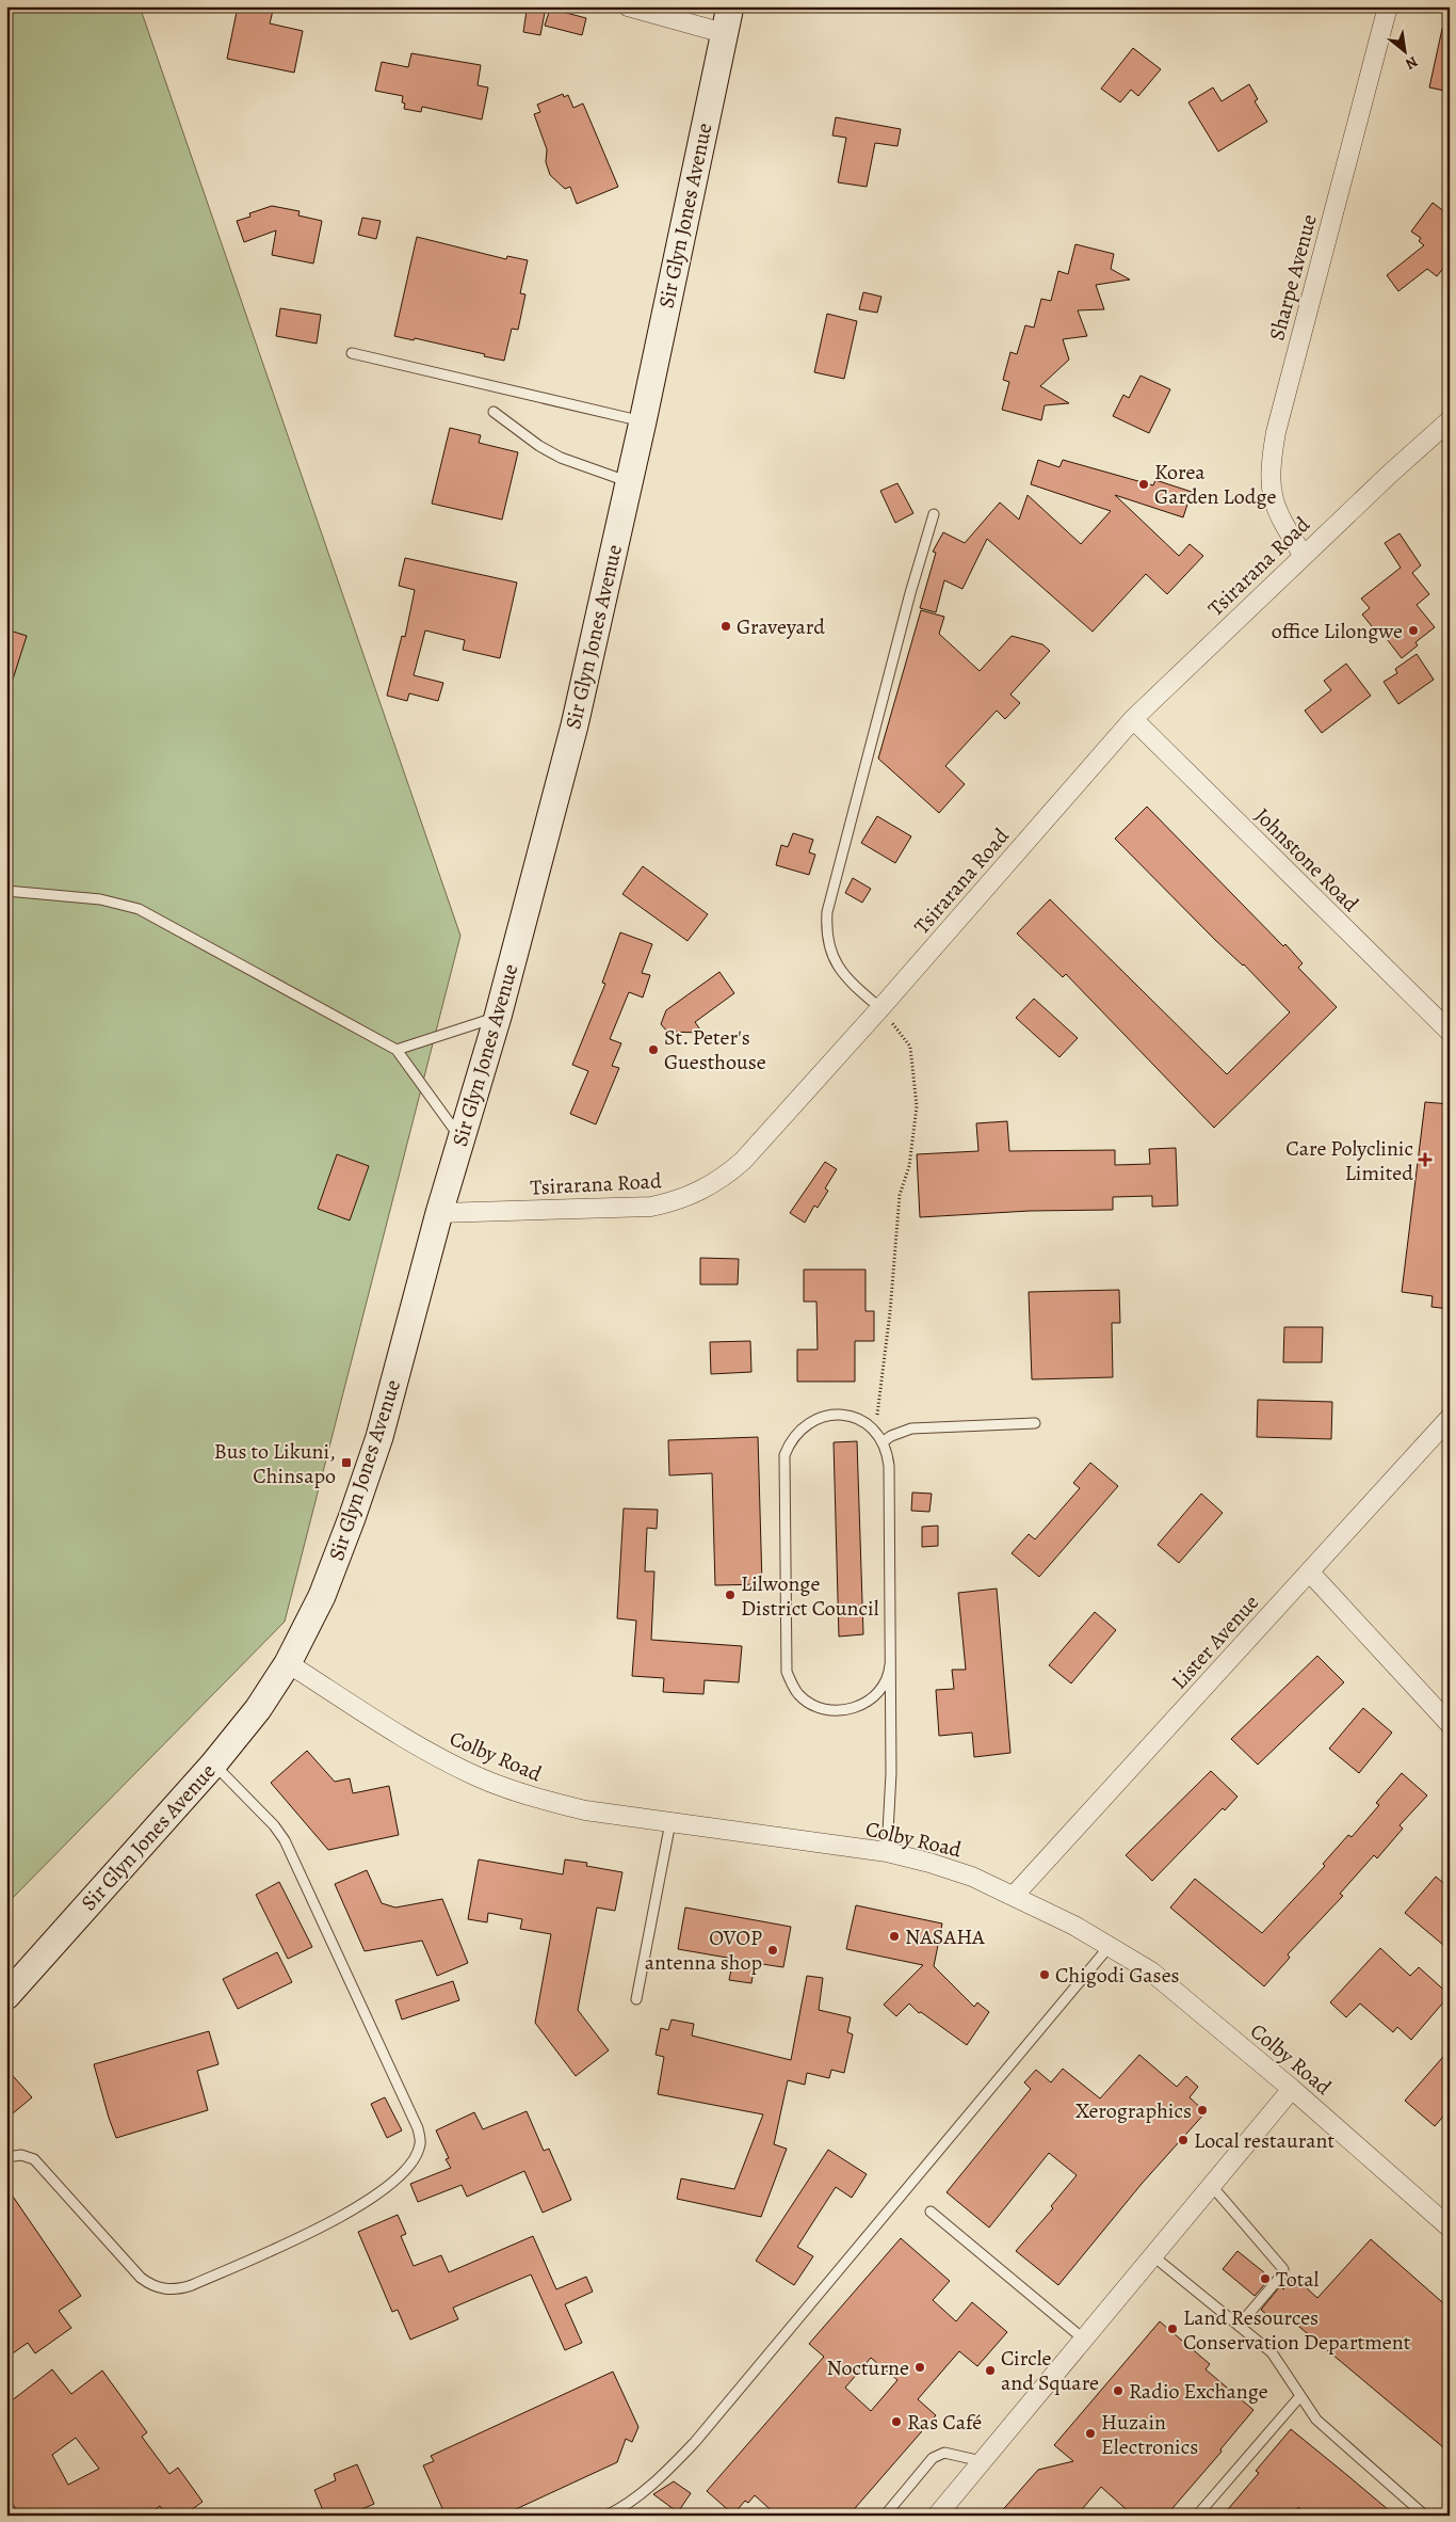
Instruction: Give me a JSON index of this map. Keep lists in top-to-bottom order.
{
  "streets": {
    "main road": ["Sir Glyn Jones Avenue"],
    "street": [
      "Sharpe Avenue",
      "Tsirarana Road",
      "Johnstone Road",
      "Lister Avenue",
      "Colby Road"
    ]
  },
  "crossings": [
    ["Sir Glyn Jones Avenue", "Tsirarana Road"],
    ["Sir Glyn Jones Avenue", "Colby Road"],
    ["Sharpe Avenue", "Tsirarana Road"],
    ["Tsirarana Road", "Johnstone Road"],
    ["Lister Avenue", "Colby Road"]
  ],
  "places": {
    "other": [
      "Korea Garden Lodge",
      "Graveyard",
      "office Lilongwe",
      "St. Peter's Guesthouse",
      "Lilwonge District Council",
      "NASAHA",
      "OVOP antenna shop",
      "Chigodi Gases",
      "Xerographics",
      "Local restaurant",
      "Total",
      "Land Resources Conservation Department",
      "Nocturne",
      "Circle and Square",
      "Radio Exchange",
      "Ras Café",
      "Huzain Electronics"
    ],
    "health": ["Care Polyclinic Limited"],
    "transit": ["Bus to Likuni, Chinsapo"]
  },
  "north": "bottom right"
}
